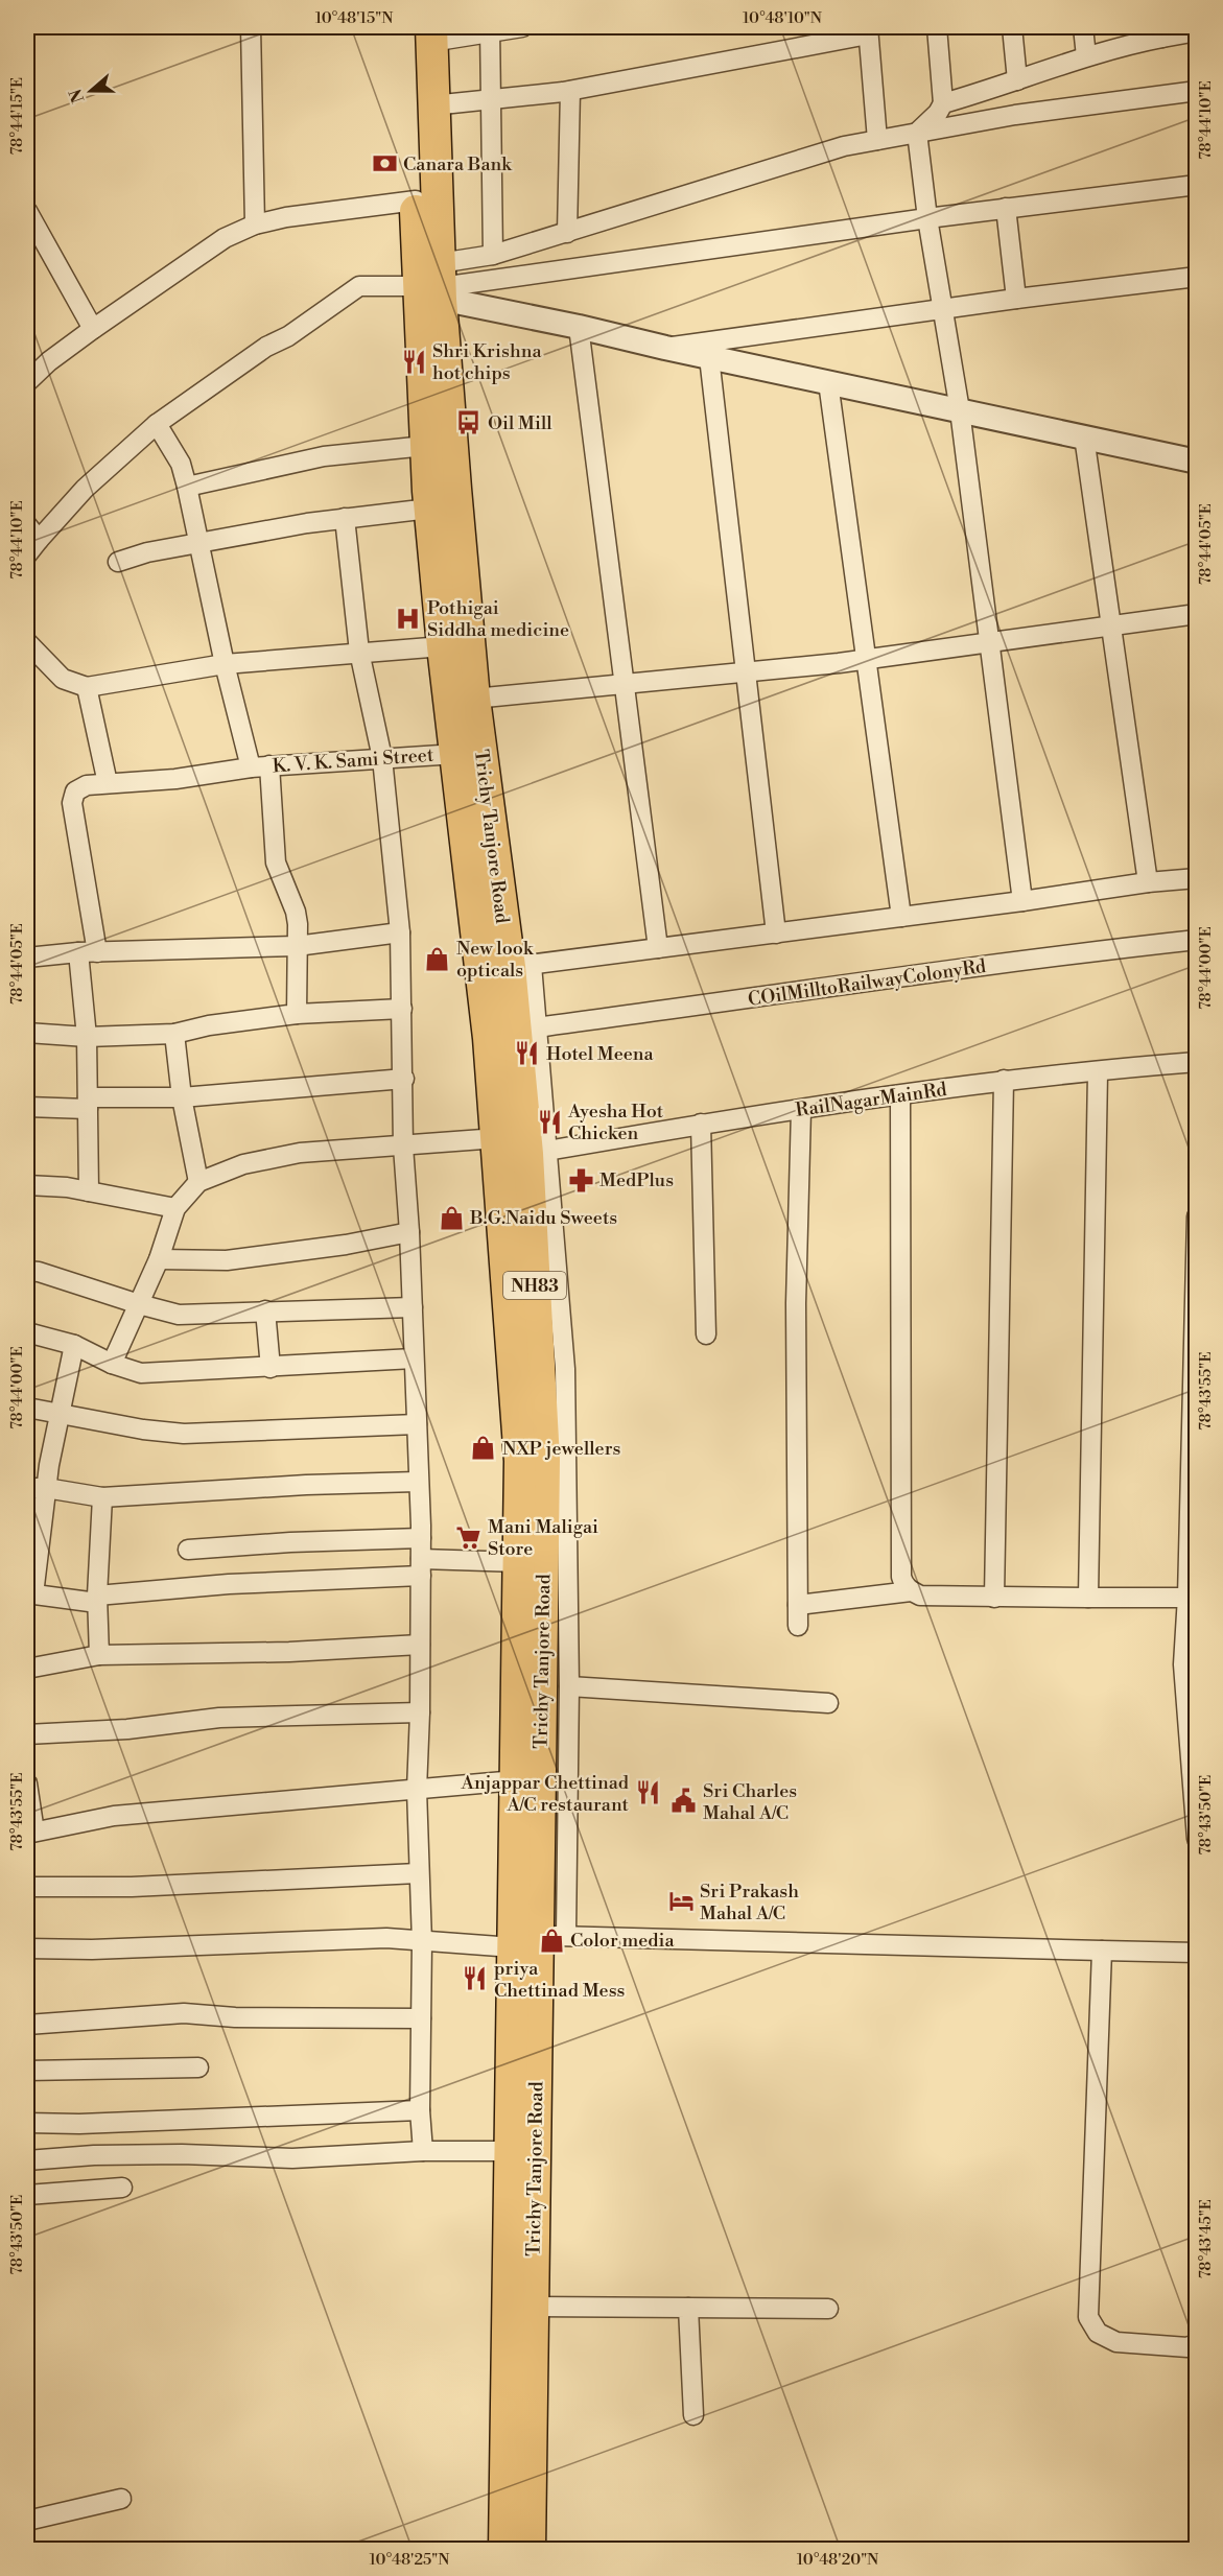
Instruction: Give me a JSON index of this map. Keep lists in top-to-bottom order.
{
  "streets": {
    "highway": ["Trichy Tanjore Road", "NH83"],
    "street": ["K. V. K. Sami Street", "COilMilltoRailwayColonyRd", "RailNagarMainRd"]
  },
  "crossings": [
    ["K. V. K. Sami Street", "Trichy Tanjore Road"]
  ],
  "places": {
    "bank": ["Canara Bank"],
    "restaurant": [
      "Shri Krishna hot chips",
      "Hotel Meena",
      "Ayesha Hot Chicken",
      "Anjappar Chettinad A/C restaurant",
      "priya Chettinad Mess"
    ],
    "bus stop": ["Oil Mill"],
    "hospital": ["Pothigai Siddha medicine"],
    "shop": [
      "New look opticals",
      "B.G.Naidu Sweets",
      "NXP jewellers",
      "Color media"
    ],
    "pharmacy": ["MedPlus"],
    "supermarket": ["Mani Maligai Store"],
    "public building": ["Sri Charles Mahal A/C"],
    "hotel": ["Sri Prakash Mahal A/C"]
  },
  "north": "left",
  "coordinates": [
    "10°48'15\"N",
    "10°48'10\"N",
    "78°44'15\"E",
    "78°44'10\"E",
    "78°44'05\"E",
    "78°44'00\"E",
    "78°43'55\"E",
    "78°43'50\"E",
    "78°43'45\"E",
    "10°48'25\"N",
    "10°48'20\"N"
  ]
}
